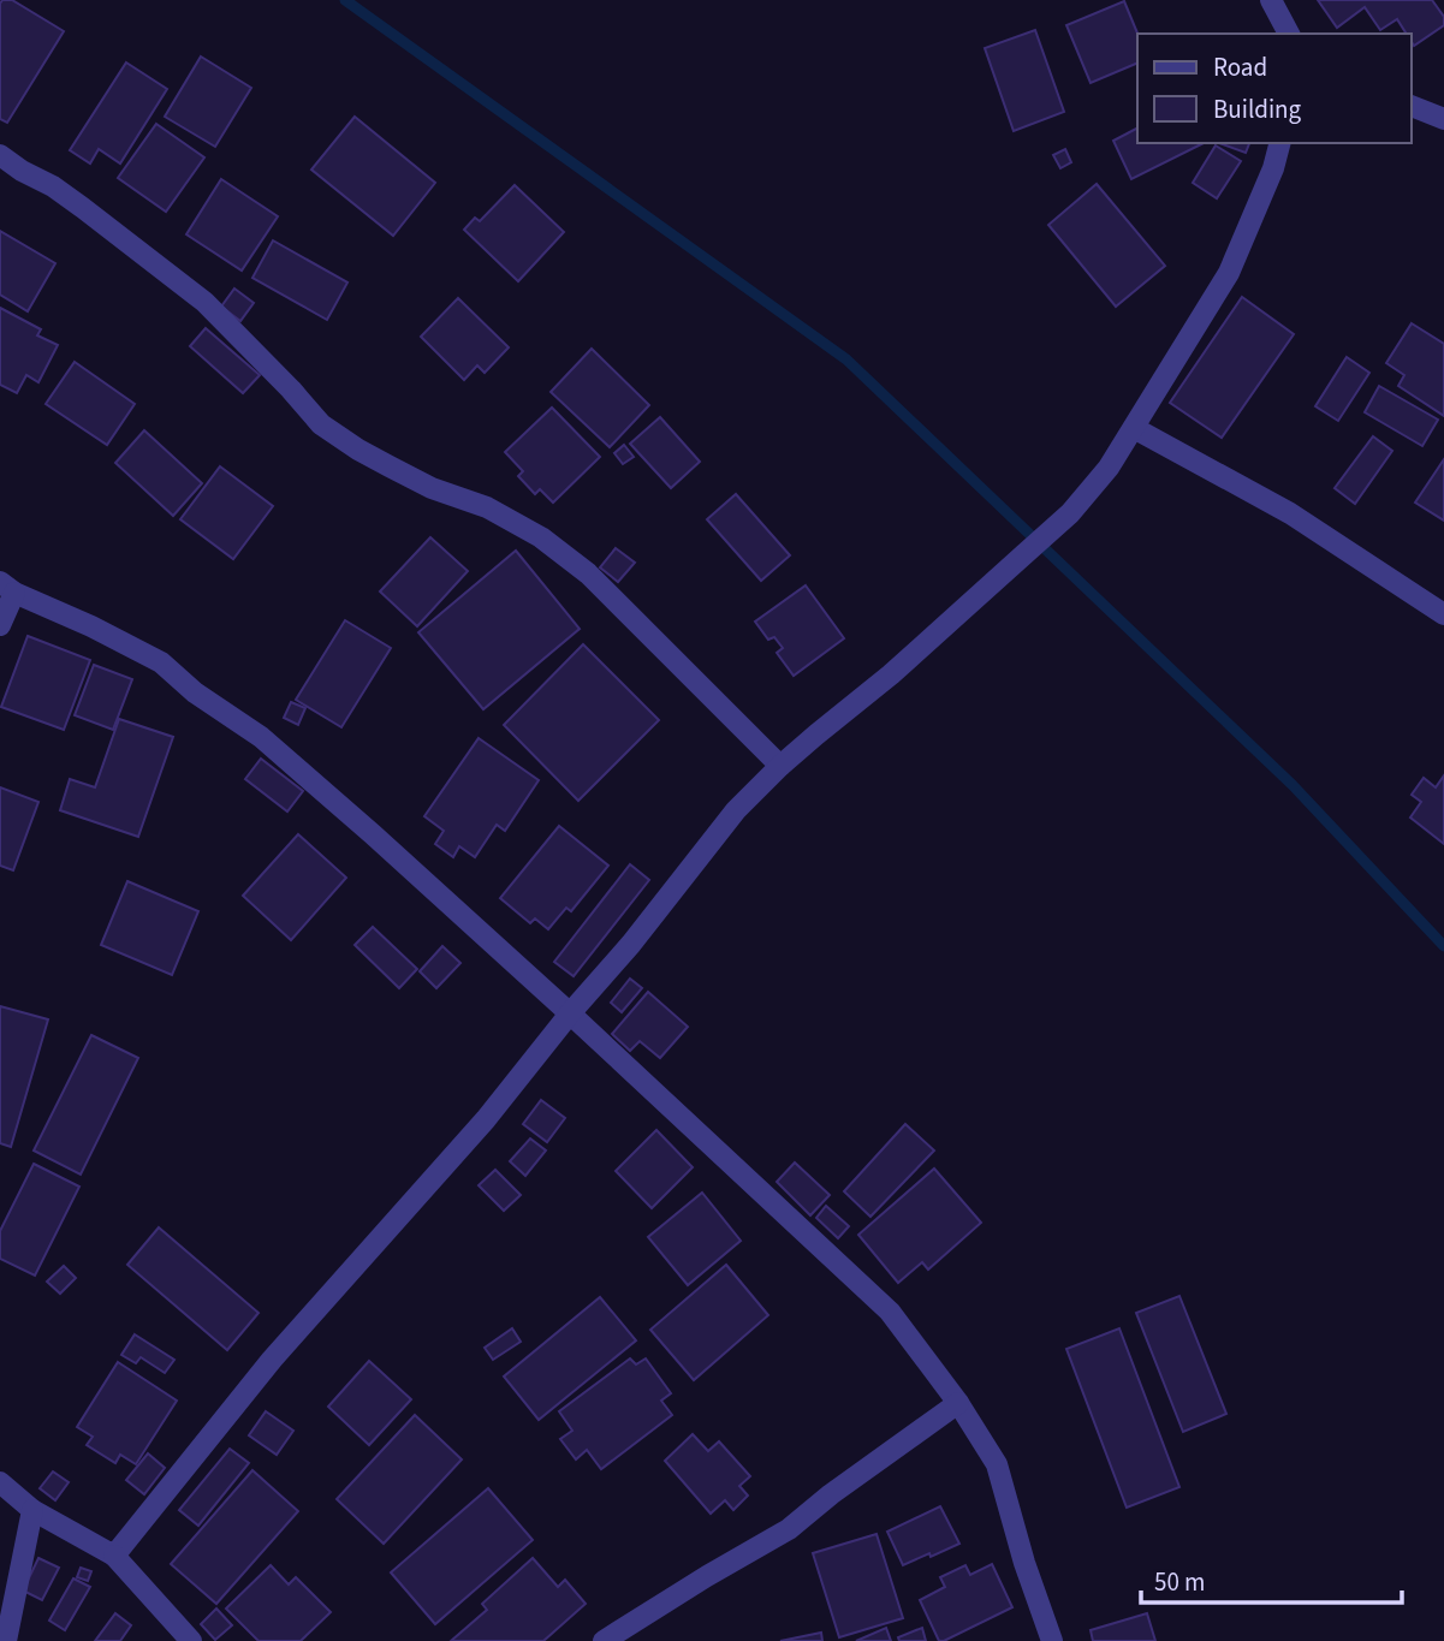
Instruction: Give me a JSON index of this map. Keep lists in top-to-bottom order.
{
  "legend": ["Road", "Building"],
  "scale_bar": "50 m"
}
